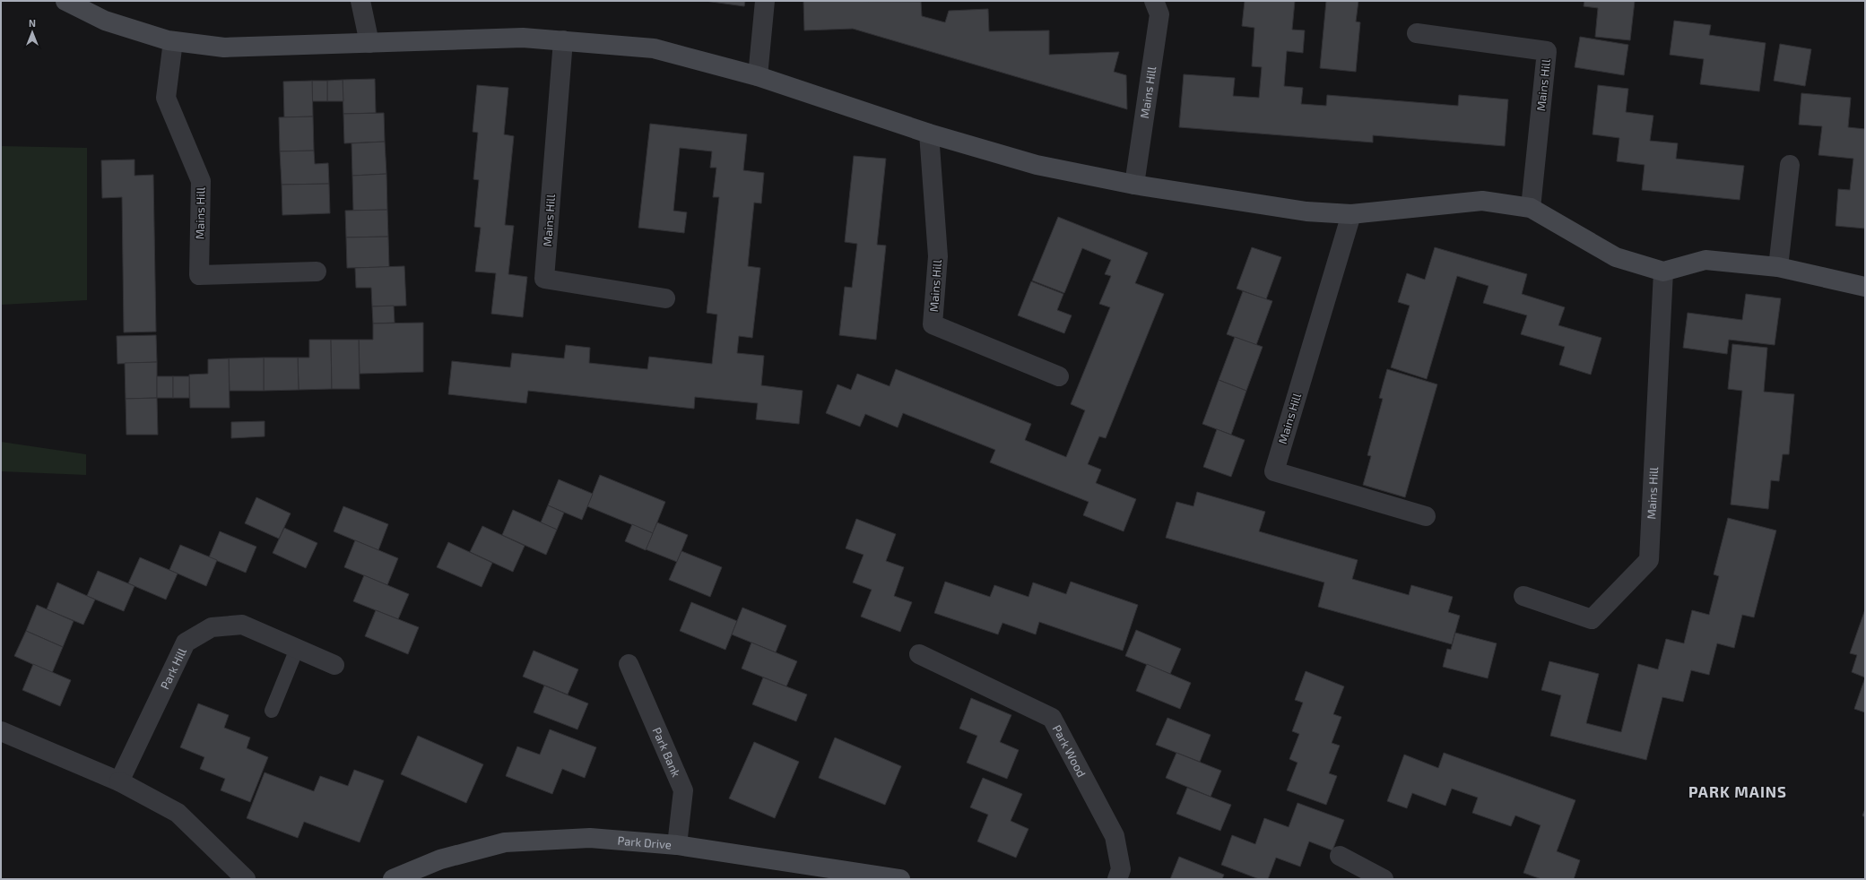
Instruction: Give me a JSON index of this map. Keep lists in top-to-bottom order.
{
  "streets": {
    "street": [
      "Mains Hill",
      "Park Hill",
      "Park Wood",
      "Park Bank",
      "Park Drive"
    ]
  },
  "crossings": [
    ["Park Bank", "Park Drive"]
  ],
  "districts": ["PARK MAINS"],
  "north": "top"
}
